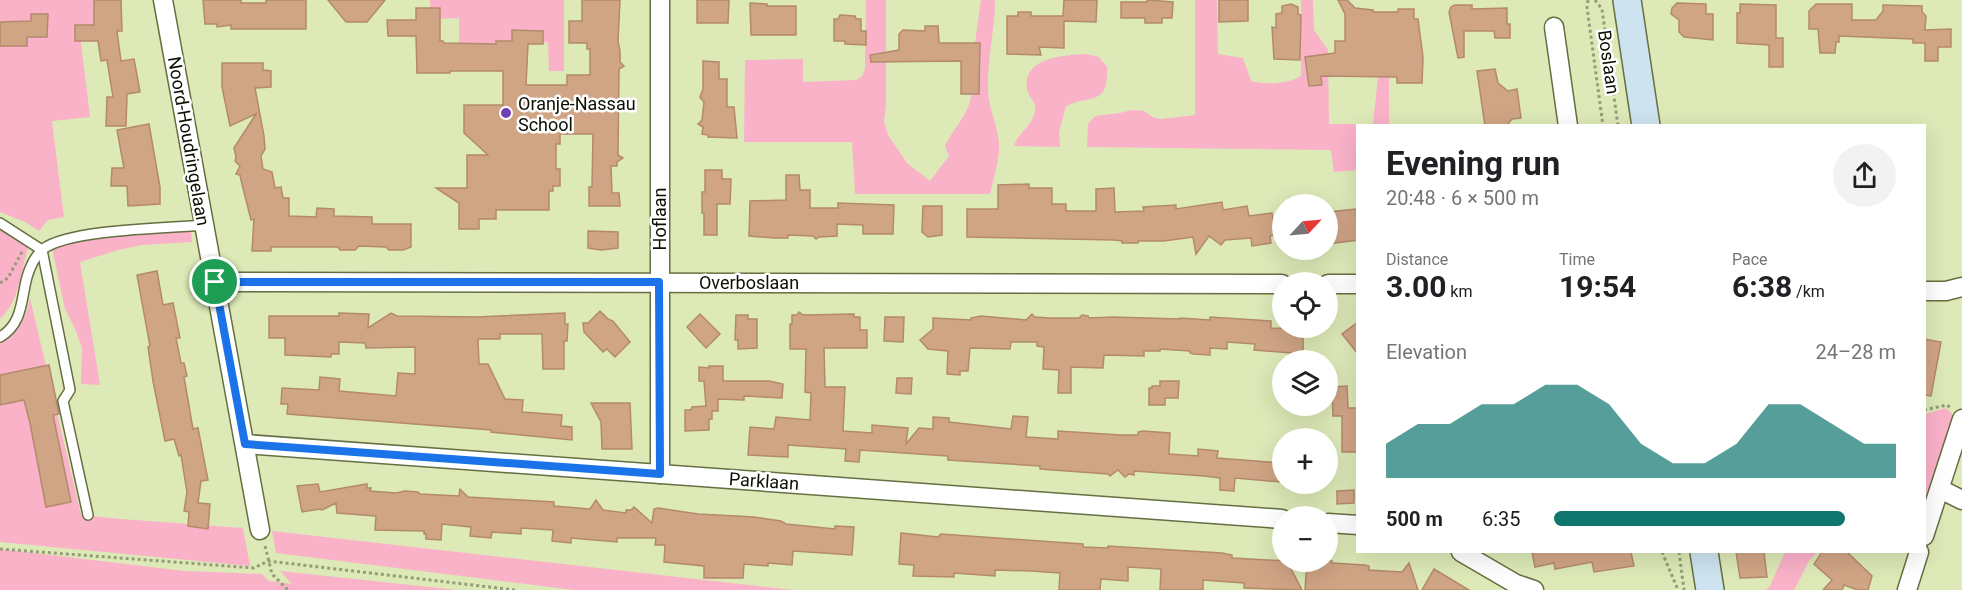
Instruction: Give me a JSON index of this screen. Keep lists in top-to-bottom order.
{
  "streets": {
    "street": [
      "Boslaan",
      "Noord-Houdringelaan",
      "Hoflaan",
      "Overboslaan",
      "Parklaan"
    ]
  },
  "crossings": [
    ["Noord-Houdringelaan", "Overboslaan"],
    ["Noord-Houdringelaan", "Parklaan"],
    ["Hoflaan", "Overboslaan"],
    ["Hoflaan", "Parklaan"]
  ],
  "places": ["Oranje-Nassau School"],
  "north": "top right",
  "page": {
    "heading": ["Evening run", "20:48 · 6 × 500 m"],
    "map_buttons": ["+", "−"],
    "stats": [
      ["Distance", "3.00 km"],
      ["Time", "19:54"],
      ["Pace", "6:38 /km"]
    ],
    "chart": ["Elevation", "24–28 m"],
    "list": [
      {
        "name": "500 m",
        "note": "6:35"
      }
    ]
  }
}
